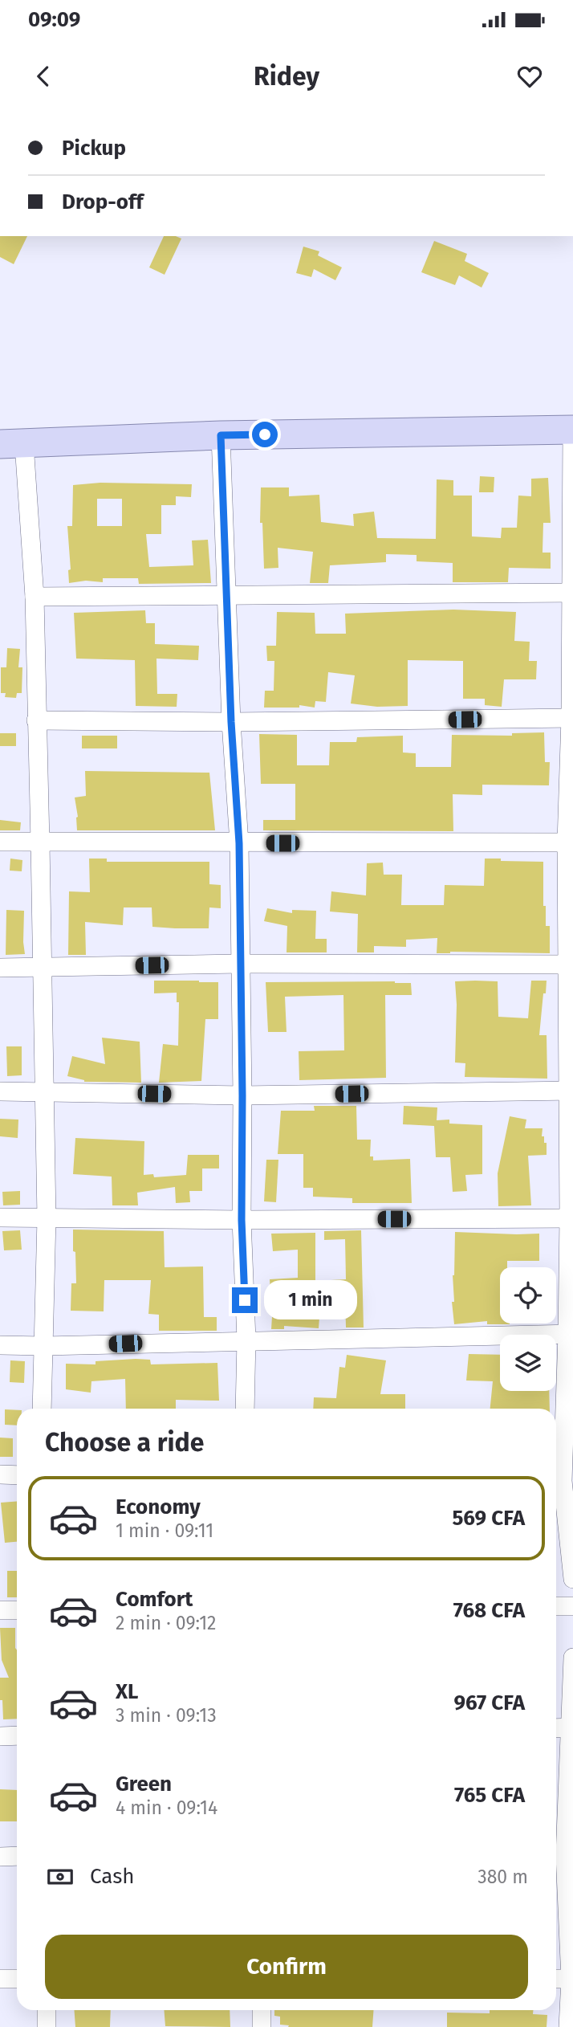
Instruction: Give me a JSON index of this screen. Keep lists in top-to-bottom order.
{
  "page": {
    "status": "09:09",
    "header": "Ridey",
    "banner": ["Pickup", "Drop-off"],
    "bubble": "1 min",
    "heading": "Choose a ride",
    "list": [
      {
        "name": "Economy",
        "note": "1 min · 09:11",
        "value": "569 CFA"
      },
      {
        "name": "Comfort",
        "note": "2 min · 09:12",
        "value": "768 CFA"
      },
      {
        "name": "XL",
        "note": "3 min · 09:13",
        "value": "967 CFA"
      },
      {
        "name": "Green",
        "note": "4 min · 09:14",
        "value": "765 CFA"
      }
    ],
    "pay": ["Cash", "380 m"],
    "buttons": "Confirm"
  }
}
